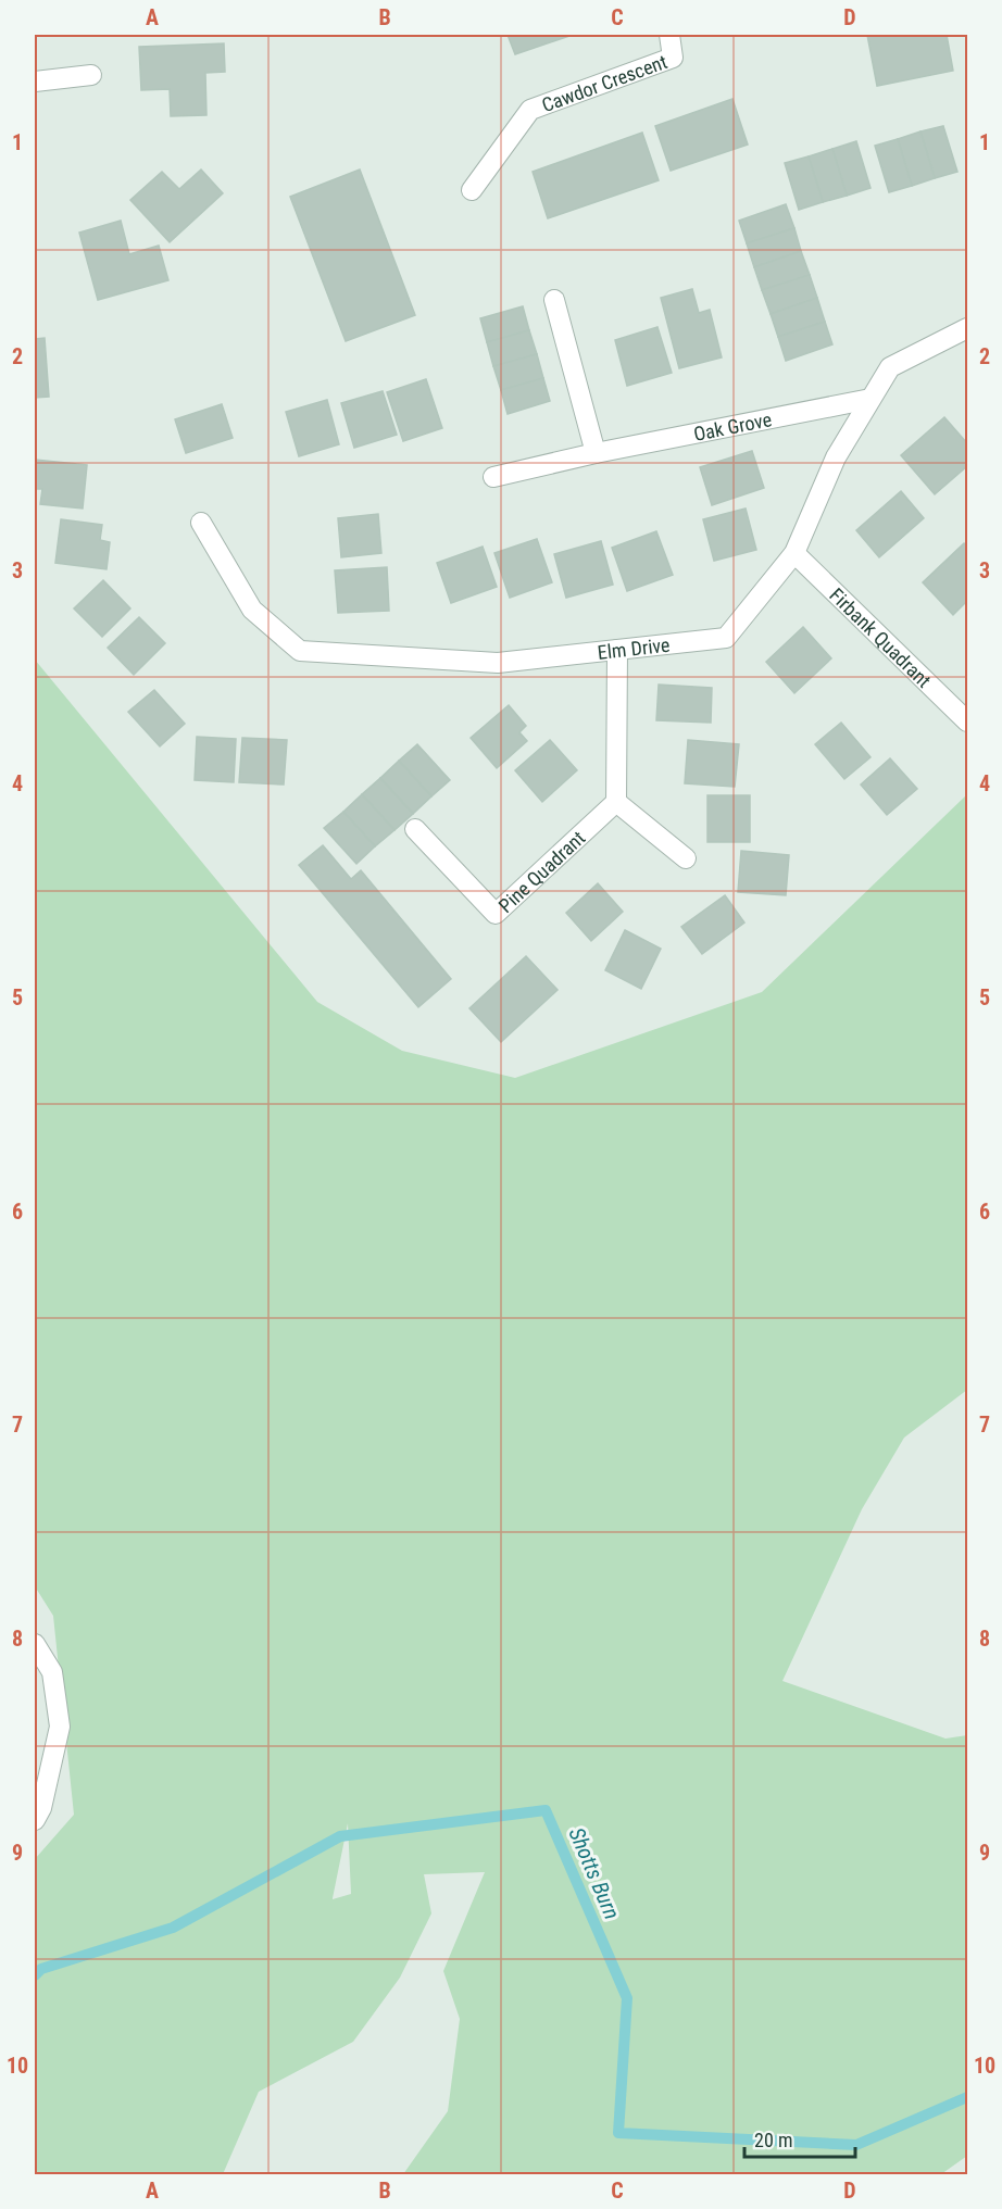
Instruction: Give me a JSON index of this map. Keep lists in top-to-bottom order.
{
  "streets": {
    "street": [
      "Cawdor Crescent",
      "Oak Grove",
      "Firbank Quadrant",
      "Elm Drive",
      "Pine Quadrant"
    ]
  },
  "crossings": [
    ["Oak Grove", "Elm Drive"],
    ["Firbank Quadrant", "Elm Drive"]
  ],
  "water": ["Shotts Burn"],
  "scale_bar": "20 m",
  "grid": {
    "columns": [
      "A",
      "B",
      "C",
      "D"
    ],
    "rows": [
      "1",
      "2",
      "3",
      "4",
      "5",
      "6",
      "7",
      "8",
      "9",
      "10"
    ]
  }
}
